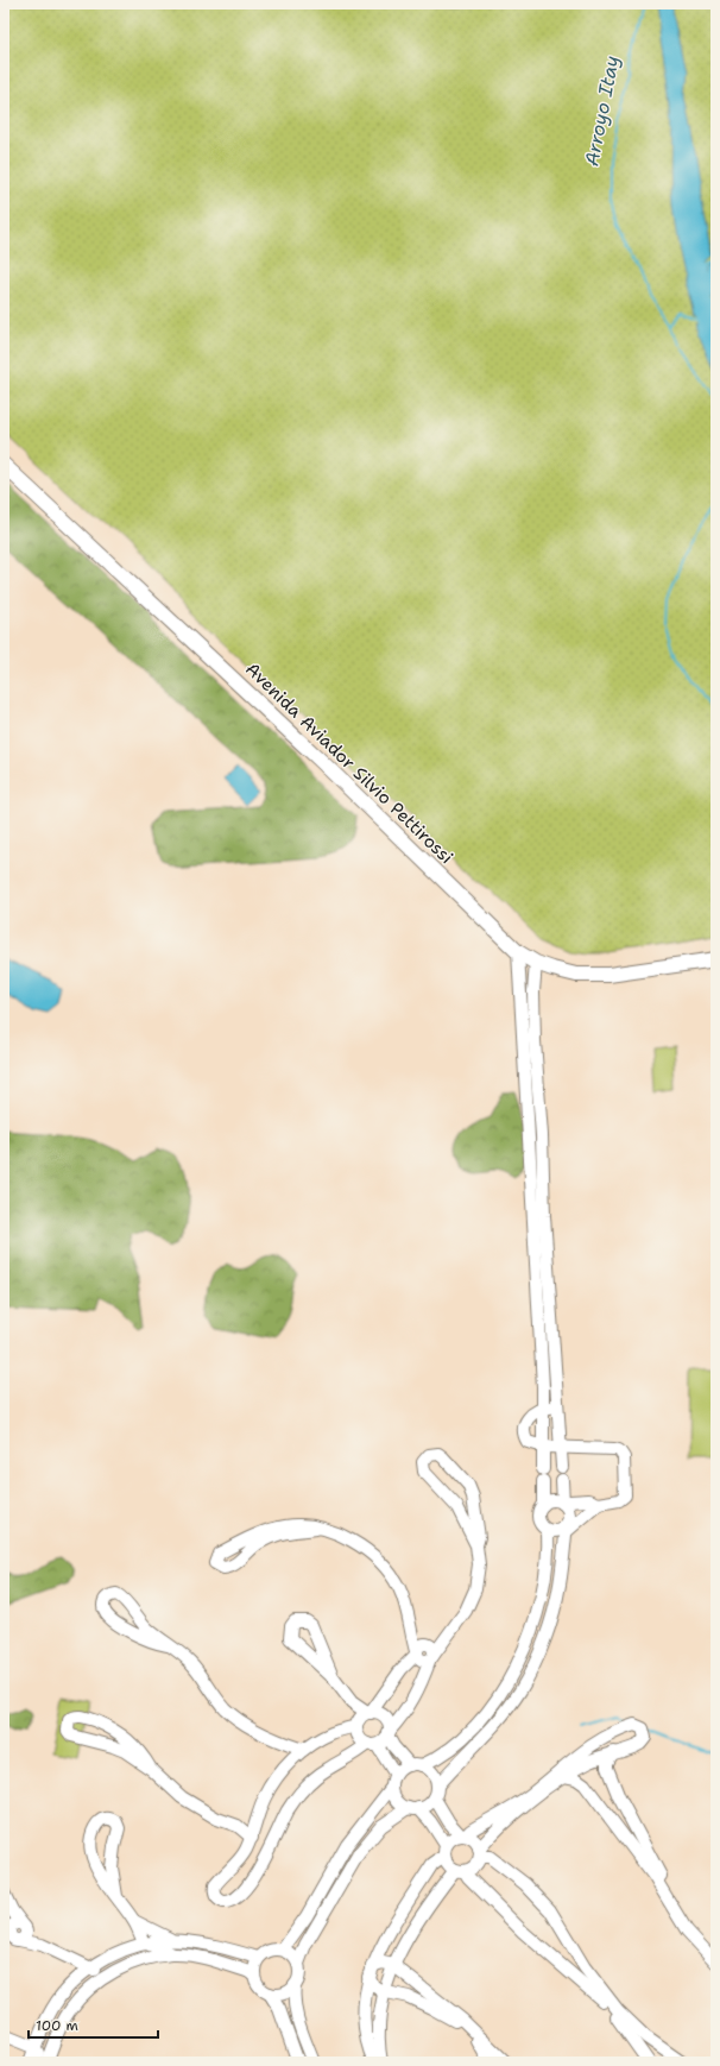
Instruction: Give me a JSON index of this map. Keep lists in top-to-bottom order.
{
  "streets": {
    "main road": ["Avenida Aviador Silvio Pettirossi"]
  },
  "water": ["Arroyo Itay"],
  "scale_bar": "100 m"
}
